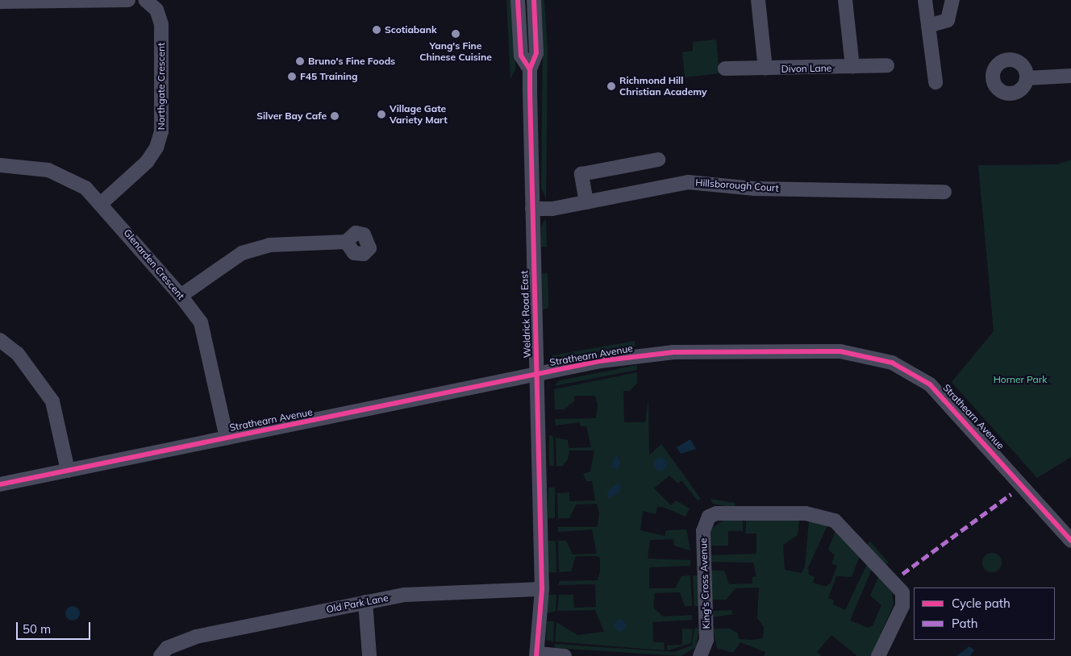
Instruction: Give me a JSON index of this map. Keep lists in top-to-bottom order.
{
  "streets": {
    "street": [
      "Divon Lane",
      "Northgate Crescent",
      "Hillsborough Court",
      "Glenarden Crescent",
      "Weldrick Road East",
      "Strathearn Avenue",
      "King's Cross Avenue",
      "Old Park Lane"
    ]
  },
  "crossings": [
    ["Northgate Crescent", "Glenarden Crescent"],
    ["Hillsborough Court", "Weldrick Road East"],
    ["Glenarden Crescent", "Strathearn Avenue"],
    ["Weldrick Road East", "Strathearn Avenue"],
    ["Weldrick Road East", "Old Park Lane"]
  ],
  "parks": ["Horner Park"],
  "places": [
    "Scotiabank",
    "Yang's Fine Chinese Cuisine",
    "Bruno's Fine Foods",
    "F45 Training",
    "Richmond Hill Christian Academy",
    "Village Gate Variety Mart",
    "Silver Bay Cafe"
  ],
  "legend": ["Cycle path", "Path"],
  "scale_bar": "50 m"
}
